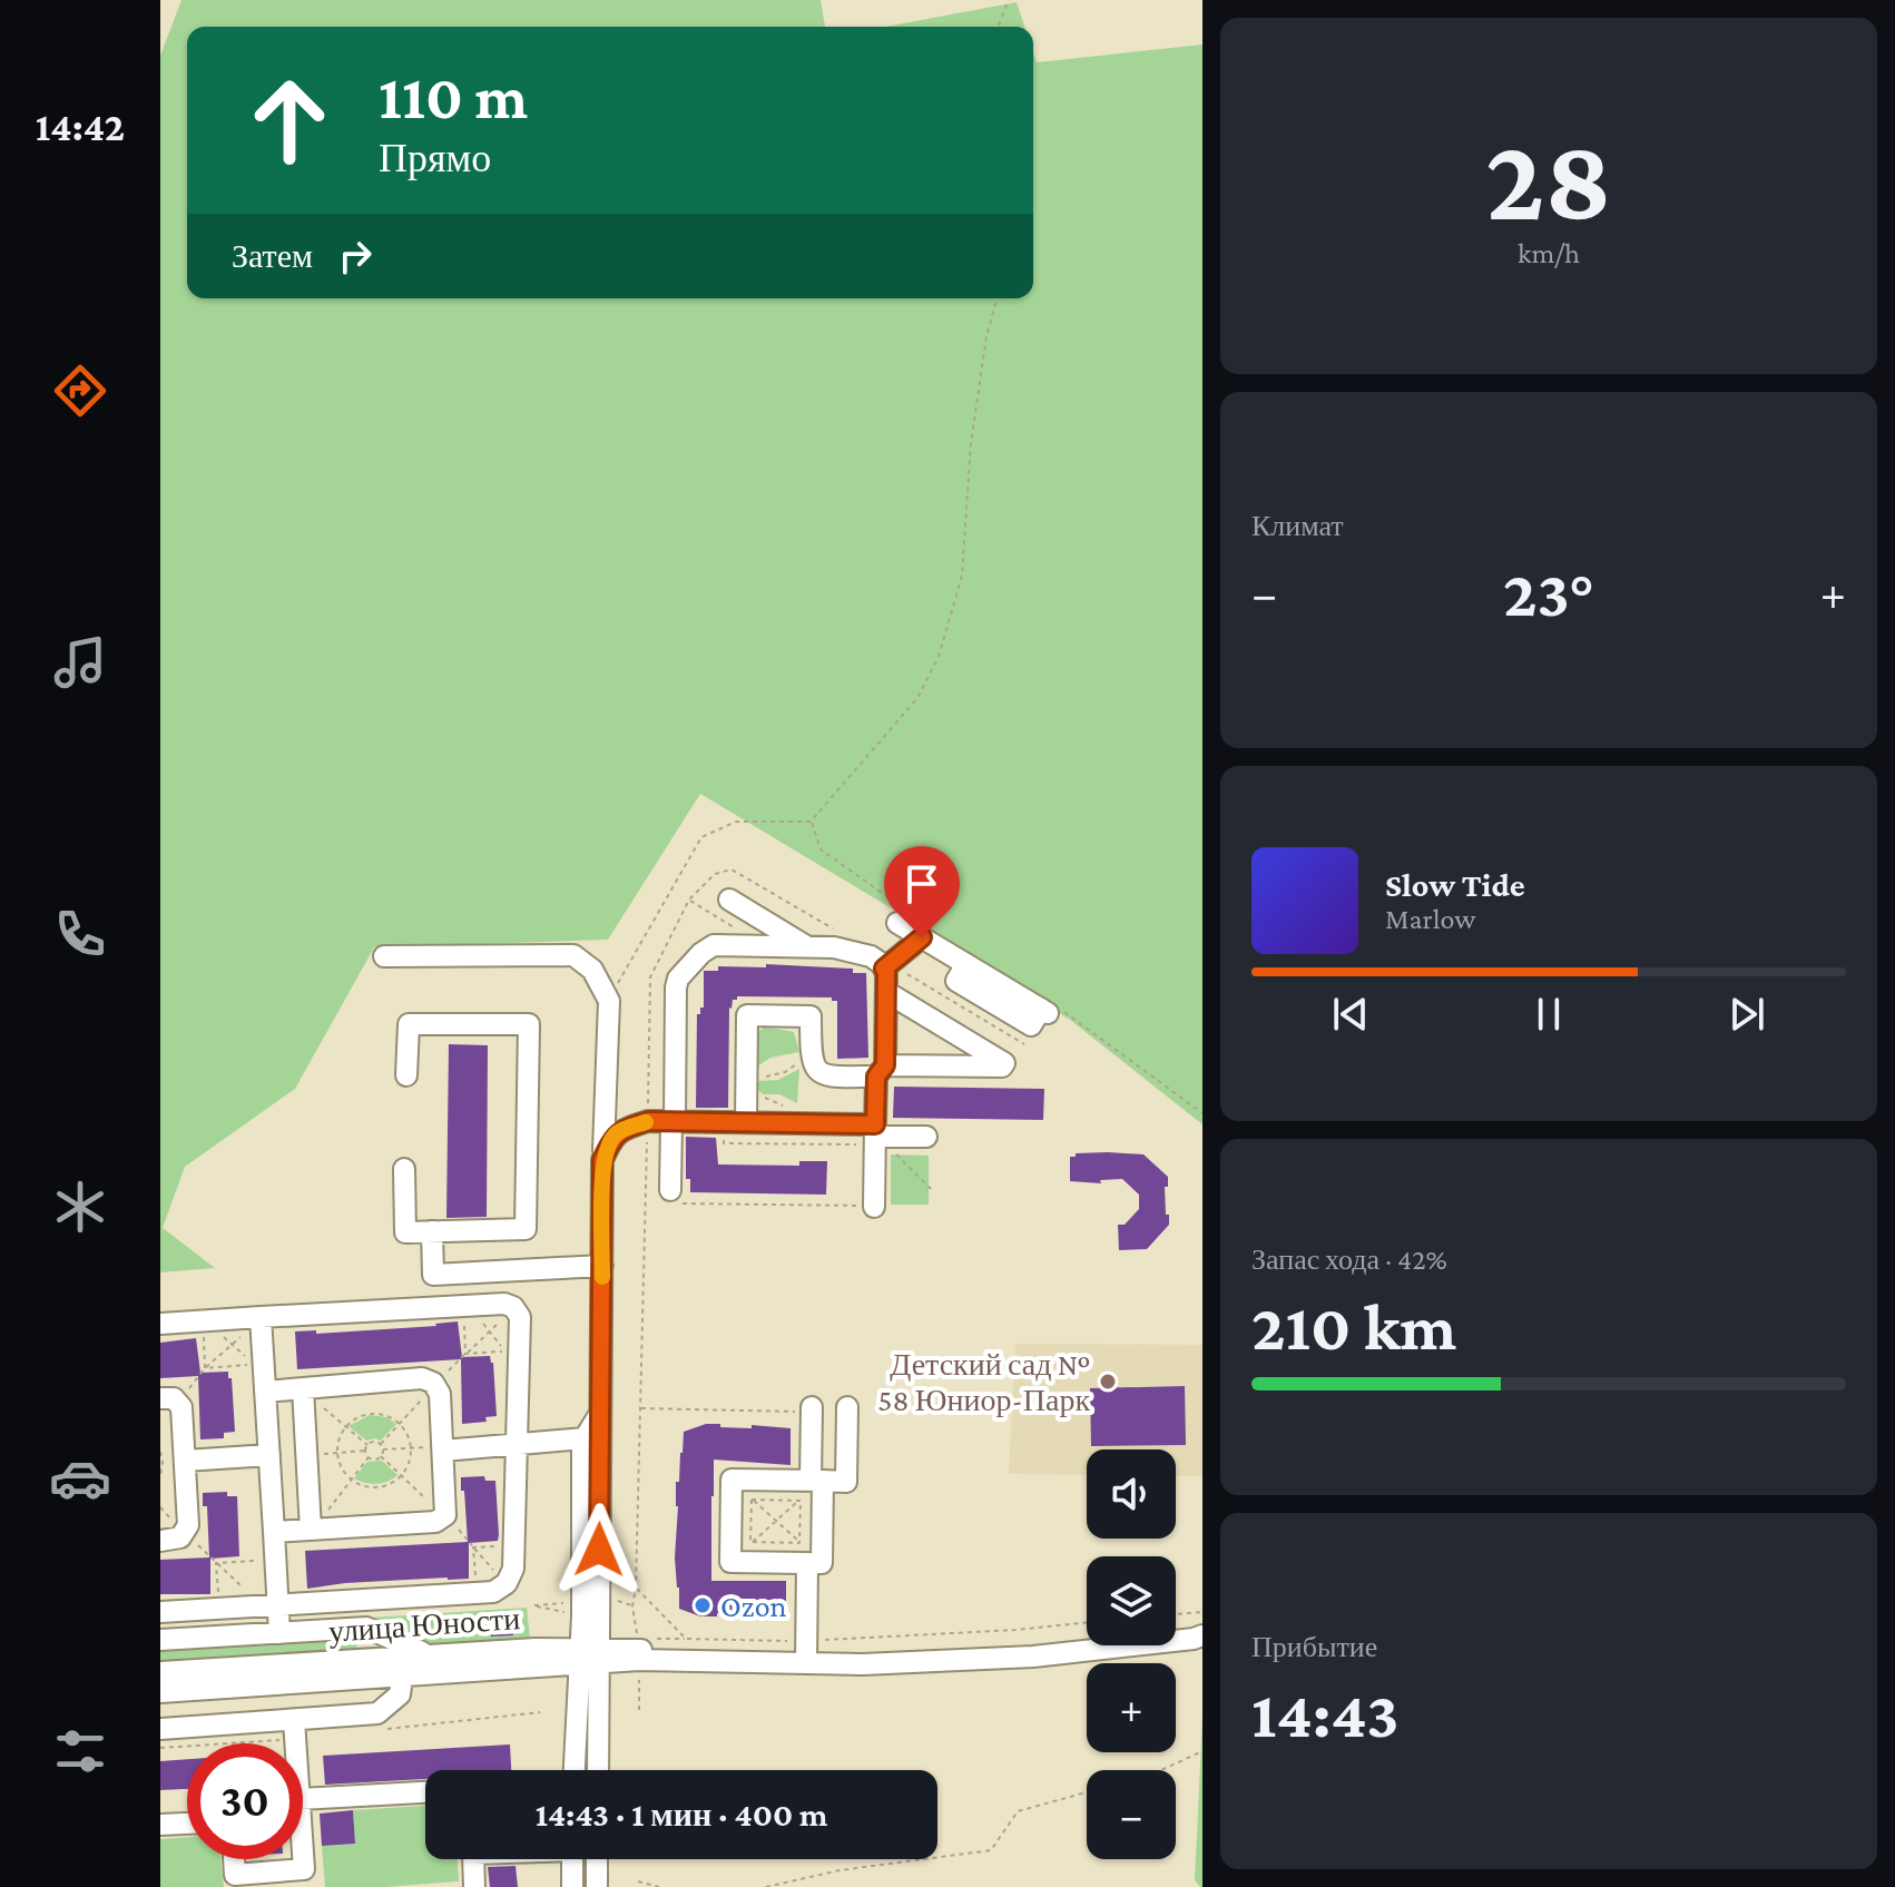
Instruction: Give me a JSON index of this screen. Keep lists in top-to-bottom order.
{
  "streets": {
    "street": ["улица Юности"]
  },
  "places": ["Детский сад № 58 Юниор-Парк", "Ozon"],
  "page": {
    "tabs": "14:42",
    "tile": [
      ["28", "km/h"],
      "Климат",
      ["Запас хода · 42%", "210 km"],
      ["Прибытие", "14:43"]
    ],
    "turn": ["110 m", "Прямо"],
    "then": "Затем",
    "heat": ["−", "23°", "+"],
    "song": ["Slow Tide", "Marlow"],
    "map_buttons": ["+", "−"],
    "limit": "30",
    "trip": "14:43 · 1 мин · 400 m"
  }
}
